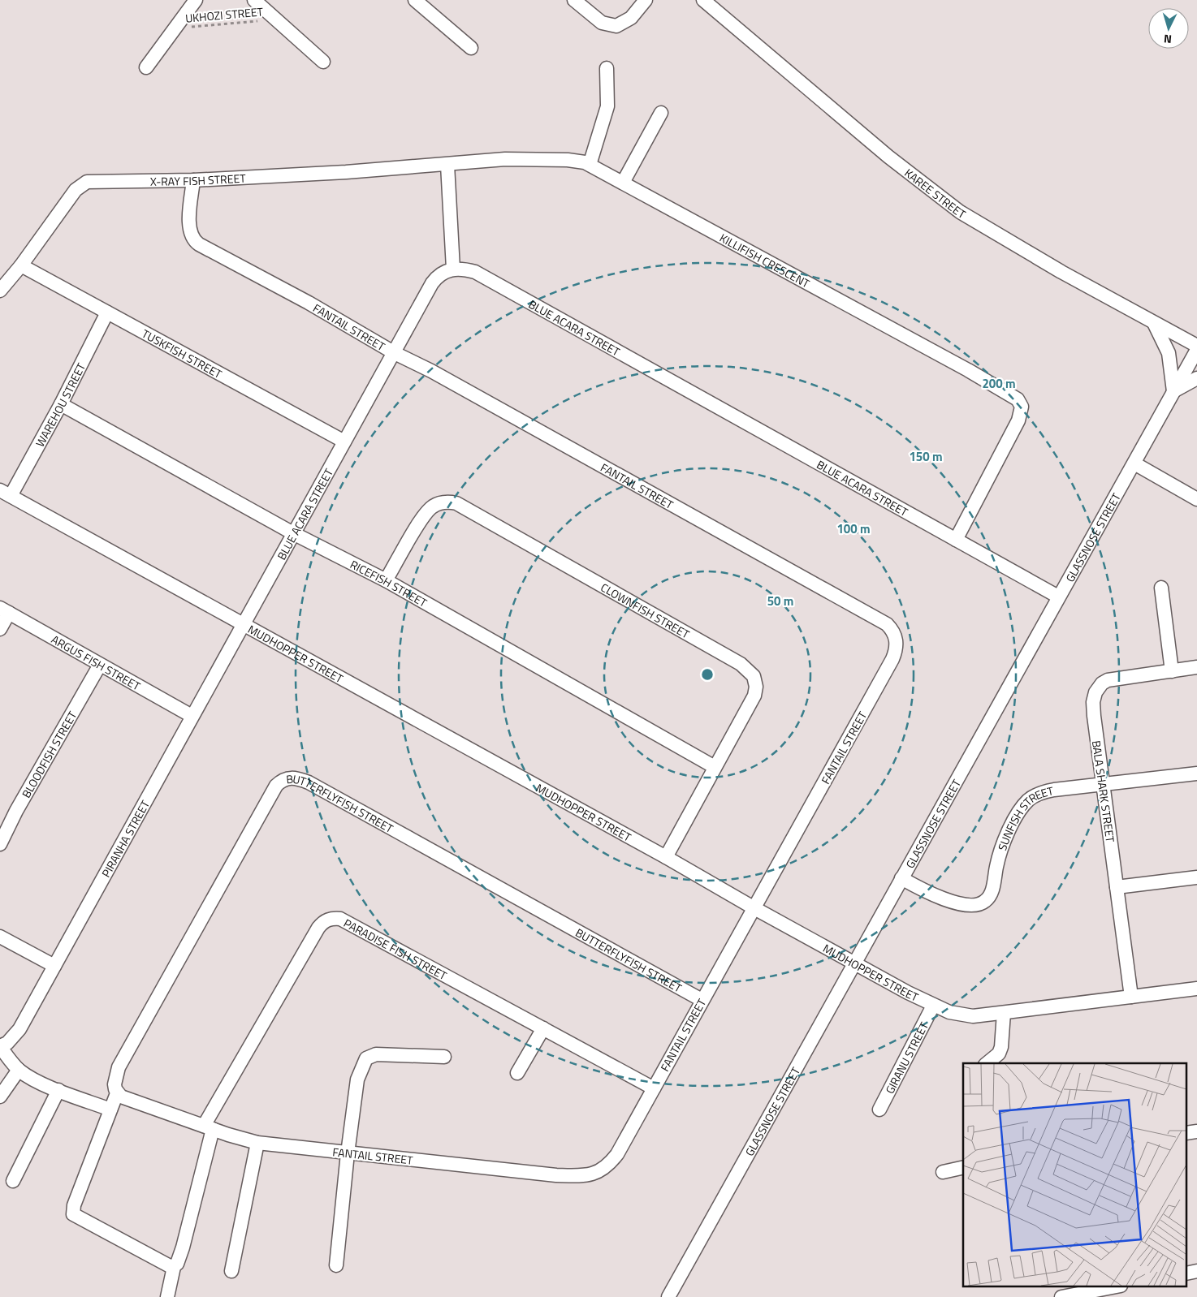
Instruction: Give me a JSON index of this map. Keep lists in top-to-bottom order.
{
  "streets": {
    "street": [
      "X-RAY FISH STREET",
      "KAREE STREET",
      "KILLIFISH CRESCENT",
      "FANTAIL STREET",
      "BLUE ACARA STREET",
      "TUSKFISH STREET",
      "WAREHOU STREET",
      "GLASSNOSE STREET",
      "RICEFISH STREET",
      "CLOWNFISH STREET",
      "MUDHOPPER STREET",
      "ARGUS FISH STREET",
      "BLOODFISH STREET",
      "BALA SHARK STREET",
      "BUTTERFLYFISH STREET",
      "SUNFISH STREET",
      "PIRANHA STREET",
      "PARADISE FISH STREET",
      "GIRANU STREET"
    ],
    "path": ["UKHOZI STREET"]
  },
  "crossings": [
    ["X-RAY FISH STREET", "KILLIFISH CRESCENT"],
    ["X-RAY FISH STREET", "FANTAIL STREET"],
    ["X-RAY FISH STREET", "TUSKFISH STREET"],
    ["KILLIFISH CRESCENT", "BLUE ACARA STREET"],
    ["FANTAIL STREET", "BLUE ACARA STREET"],
    ["FANTAIL STREET", "MUDHOPPER STREET"],
    ["FANTAIL STREET", "BUTTERFLYFISH STREET"],
    ["FANTAIL STREET", "PARADISE FISH STREET"],
    ["BLUE ACARA STREET", "TUSKFISH STREET"],
    ["BLUE ACARA STREET", "GLASSNOSE STREET"],
    ["BLUE ACARA STREET", "RICEFISH STREET"],
    ["BLUE ACARA STREET", "MUDHOPPER STREET"],
    ["BLUE ACARA STREET", "PIRANHA STREET"],
    ["TUSKFISH STREET", "WAREHOU STREET"],
    ["WAREHOU STREET", "RICEFISH STREET"],
    ["WAREHOU STREET", "MUDHOPPER STREET"],
    ["GLASSNOSE STREET", "MUDHOPPER STREET"],
    ["GLASSNOSE STREET", "SUNFISH STREET"],
    ["RICEFISH STREET", "CLOWNFISH STREET"],
    ["CLOWNFISH STREET", "MUDHOPPER STREET"],
    ["MUDHOPPER STREET", "BALA SHARK STREET"],
    ["MUDHOPPER STREET", "PIRANHA STREET"],
    ["MUDHOPPER STREET", "GIRANU STREET"],
    ["ARGUS FISH STREET", "BLOODFISH STREET"],
    ["ARGUS FISH STREET", "PIRANHA STREET"],
    ["BALA SHARK STREET", "SUNFISH STREET"],
    ["BUTTERFLYFISH STREET", "PARADISE FISH STREET"]
  ],
  "north": "bottom",
  "rings": [
    "200 m",
    "150 m",
    "100 m",
    "50 m"
  ]
}
